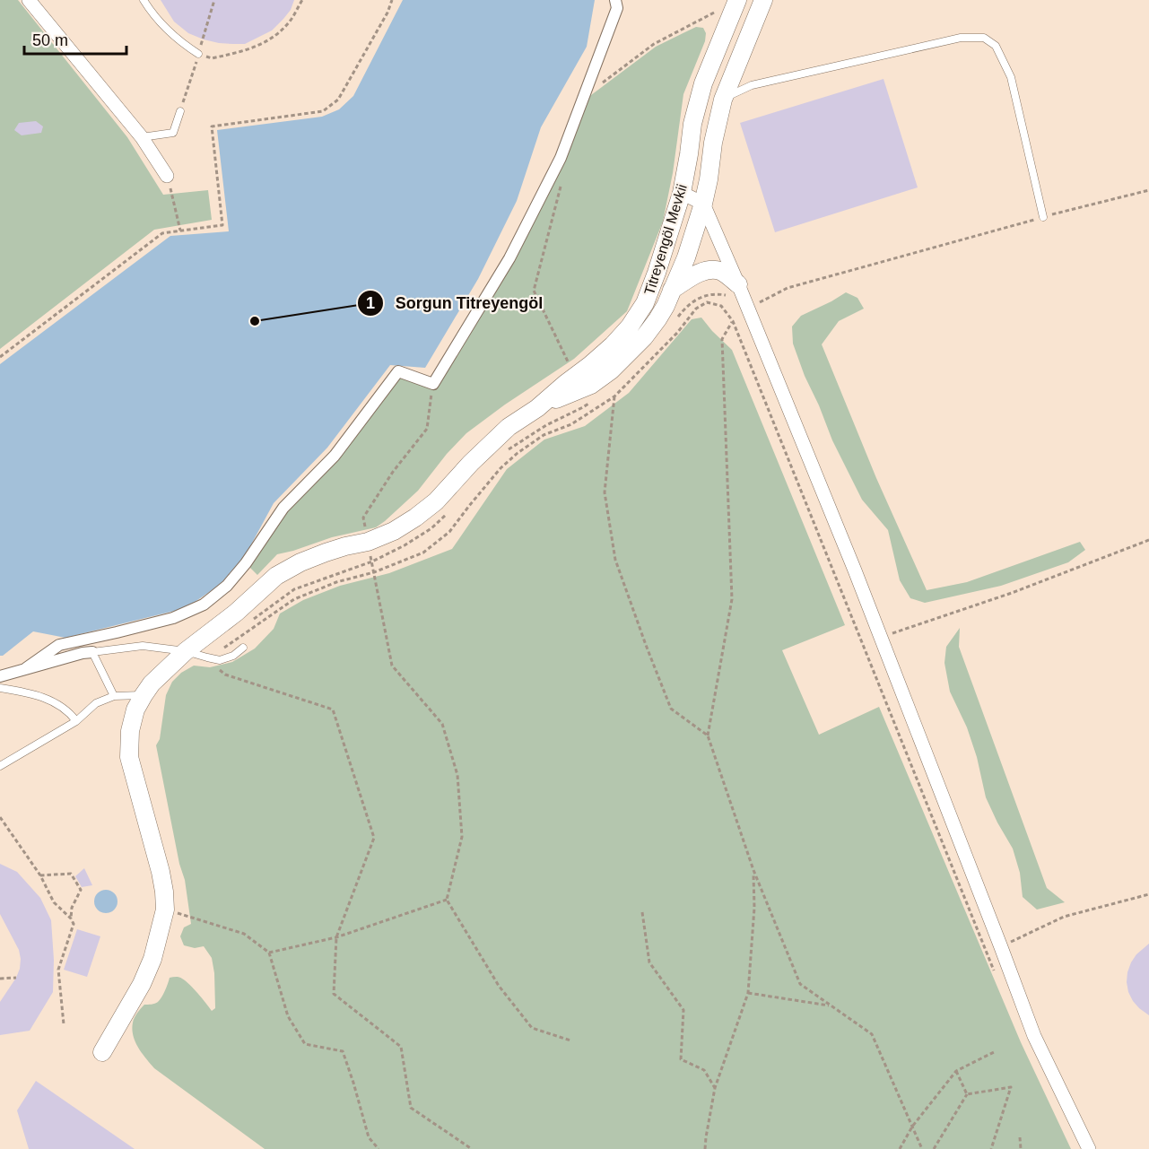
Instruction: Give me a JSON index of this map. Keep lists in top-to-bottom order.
{
  "streets": {
    "street": ["Titreyengöl Mevkii"]
  },
  "places": ["Sorgun Titreyengöl"],
  "scale_bar": "50 m"
}
